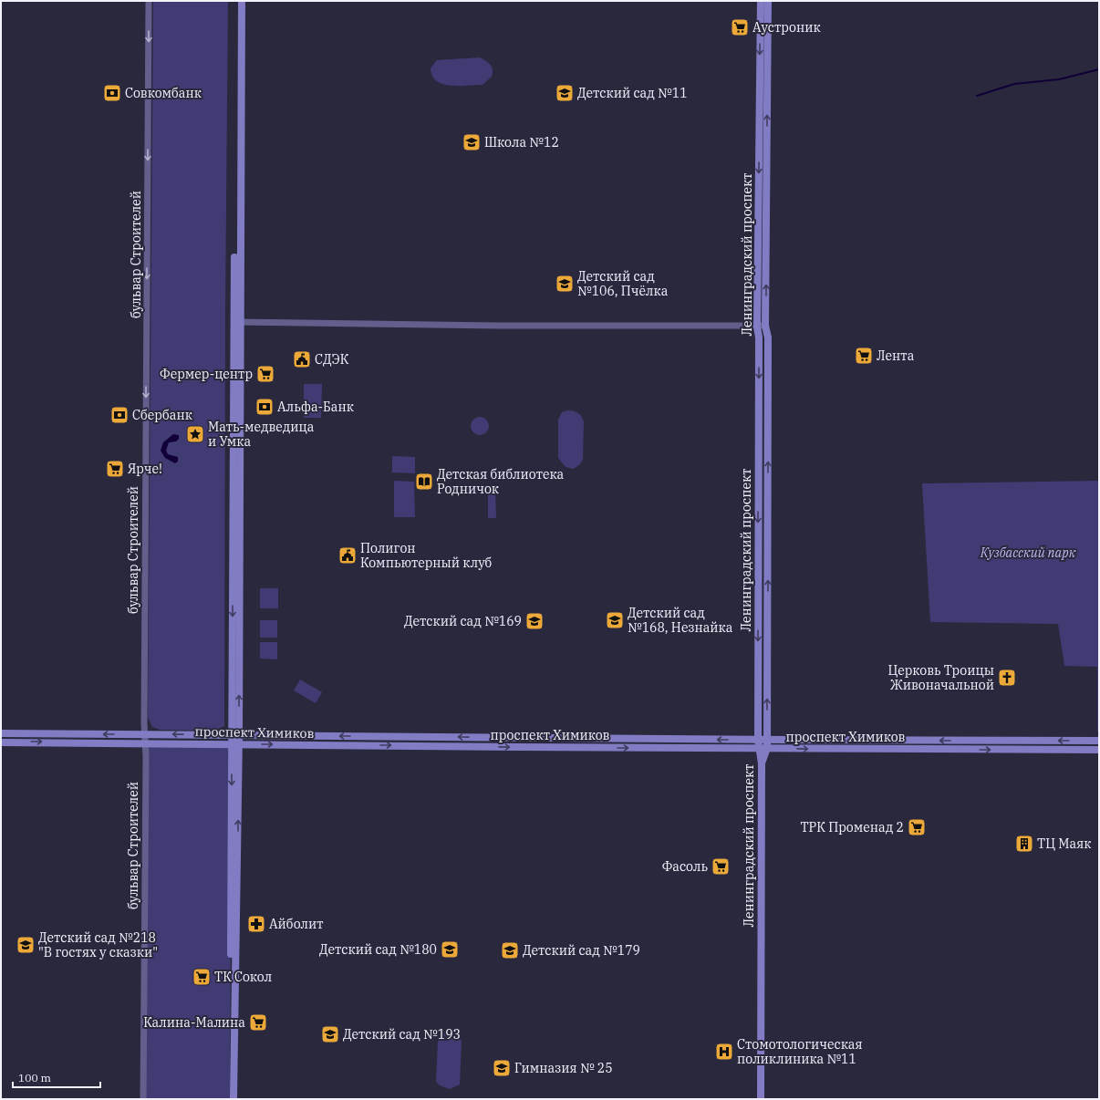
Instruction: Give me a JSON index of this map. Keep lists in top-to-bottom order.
{
  "streets": {
    "main road": ["Ленинградский проспект", "проспект Химиков"],
    "street": ["бульвар Строителей"]
  },
  "crossings": [
    ["бульвар Строителей", "проспект Химиков"],
    ["Ленинградский проспект", "проспект Химиков"]
  ],
  "one_way": ["бульвар Строителей"],
  "parks": ["Кузбасский парк"],
  "places": {
    "supermarket": [
      "Аустроник",
      "Лента",
      "Фермер-центр",
      "Ярче!",
      "ТРК Променад 2",
      "Фасоль",
      "ТК Сокол",
      "Калина-Малина"
    ],
    "bank": ["Совкомбанк", "Альфа-Банк", "Сбербанк"],
    "school or university": [
      "Детский сад №11",
      "Школа №12",
      "Детский сад №106, Пчёлка",
      "Детский сад №168, Незнайка",
      "Детский сад №169",
      "Детский сад №218 \"В гостях у сказки\"",
      "Детский сад №180",
      "Детский сад №179",
      "Детский сад №193",
      "Гимназия № 25"
    ],
    "public building": ["СДЭК", "Полигон Компьютерный клуб"],
    "place": ["Мать-медведица и Умка"],
    "library": ["Детская библиотека Родничок"],
    "church": ["Церковь Троицы Живоначальной"],
    "building": ["ТЦ Маяк"],
    "pharmacy": ["Айболит"],
    "hospital": ["Стомотологическая поликлиника №11"]
  },
  "scale_bar": "100 m"
}
